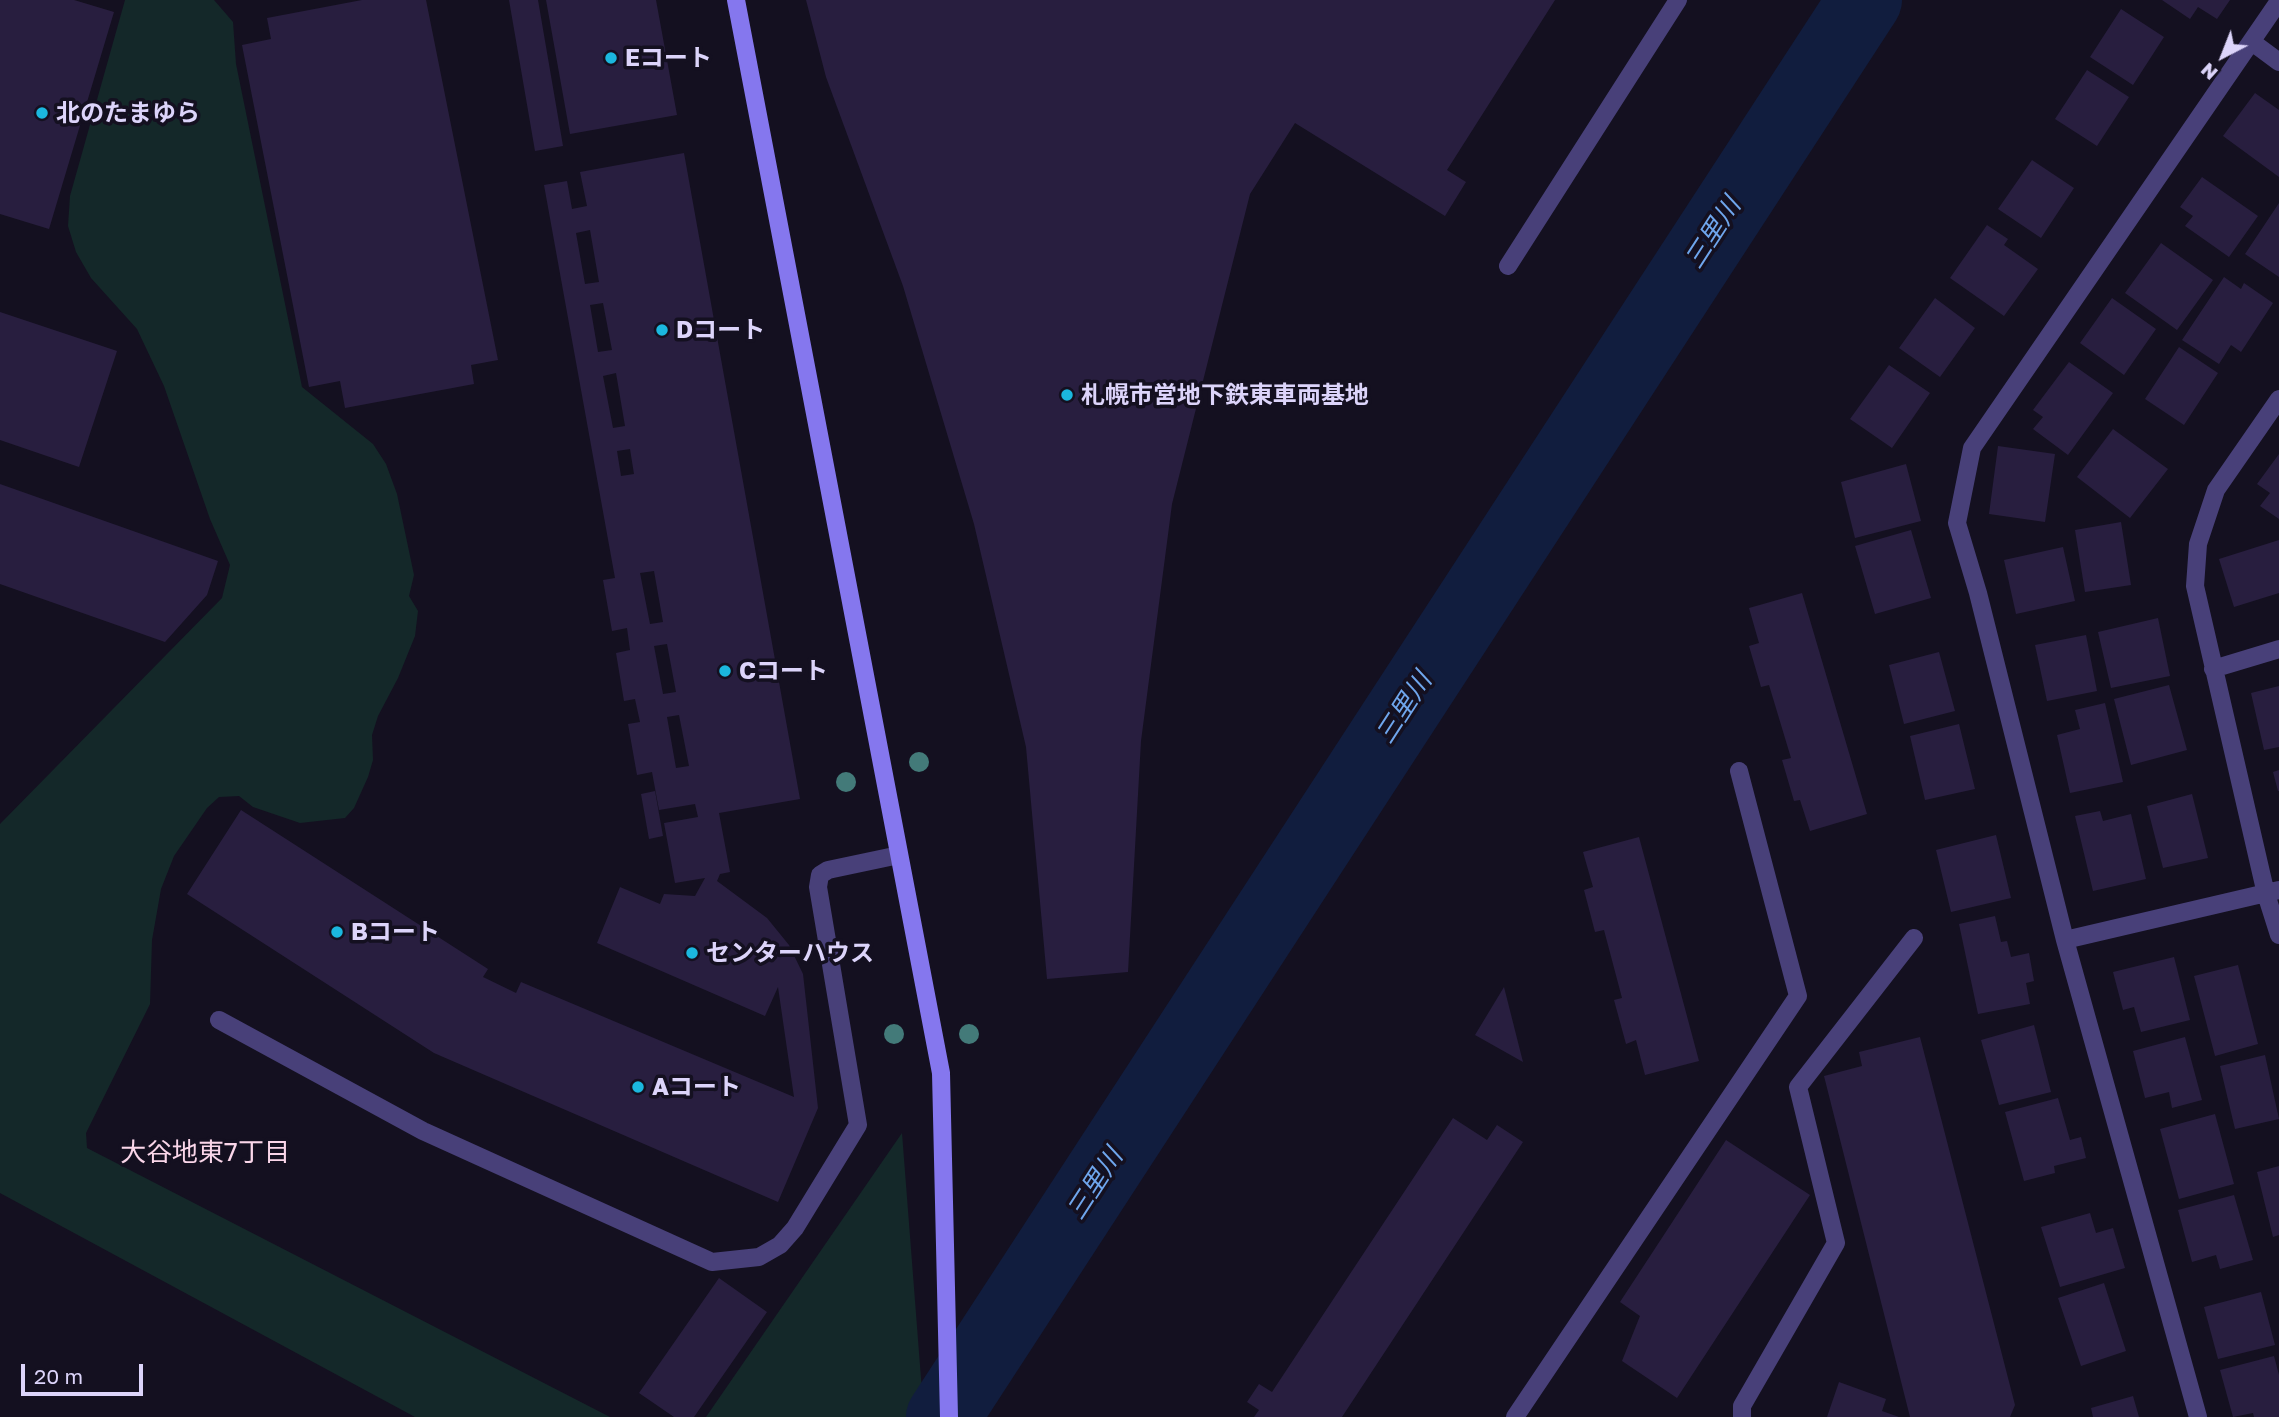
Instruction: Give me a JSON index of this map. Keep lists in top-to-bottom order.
{
  "districts": ["大谷地東7丁目"],
  "water": ["三里川"],
  "places": [
    "Eコート",
    "北のたまゆら",
    "Dコート",
    "札幌市営地下鉄東車両基地",
    "Cコート",
    "Bコート",
    "センターハウス",
    "Aコート"
  ],
  "scale_bar": "20 m",
  "north": "bottom left"
}
